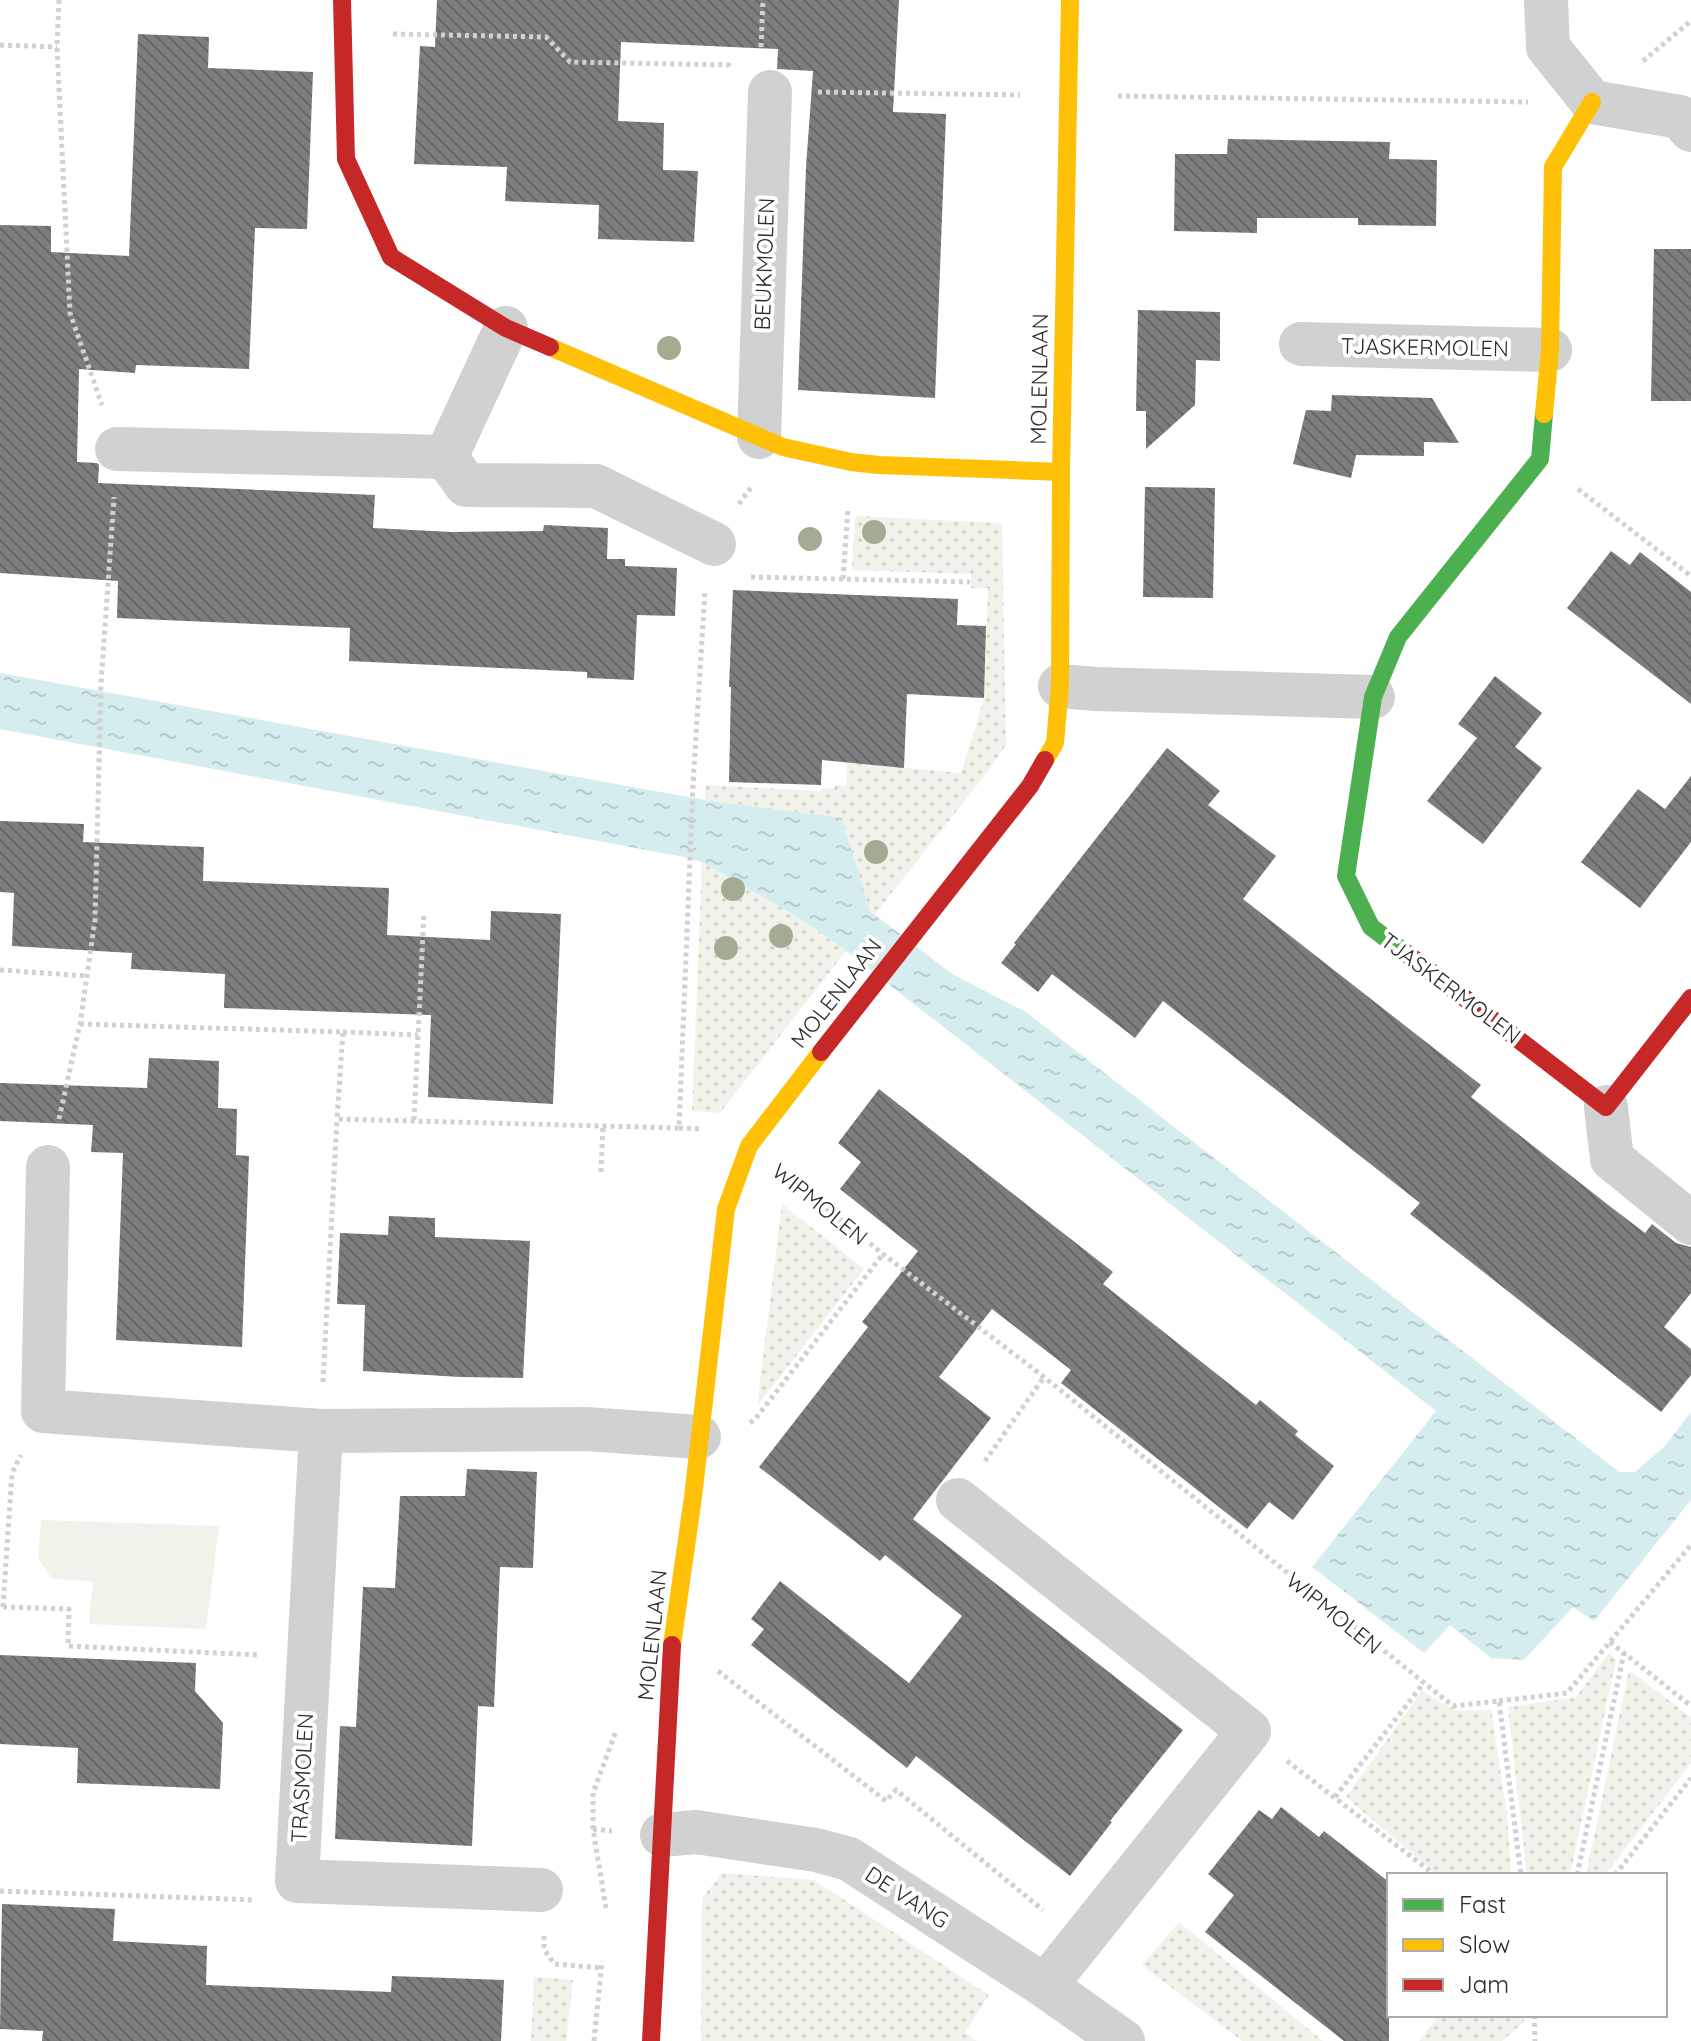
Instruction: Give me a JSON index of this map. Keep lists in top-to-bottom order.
{
  "streets": {
    "street": [
      "BEUKMOLEN",
      "TJASKERMOLEN",
      "MOLENLAAN",
      "TRASMOLEN",
      "DE VANG"
    ],
    "path": ["WIPMOLEN"]
  },
  "crossings": [
    ["MOLENLAAN", "WIPMOLEN"],
    ["MOLENLAAN", "DE VANG"]
  ],
  "legend": ["Fast", "Slow", "Jam"]
}
